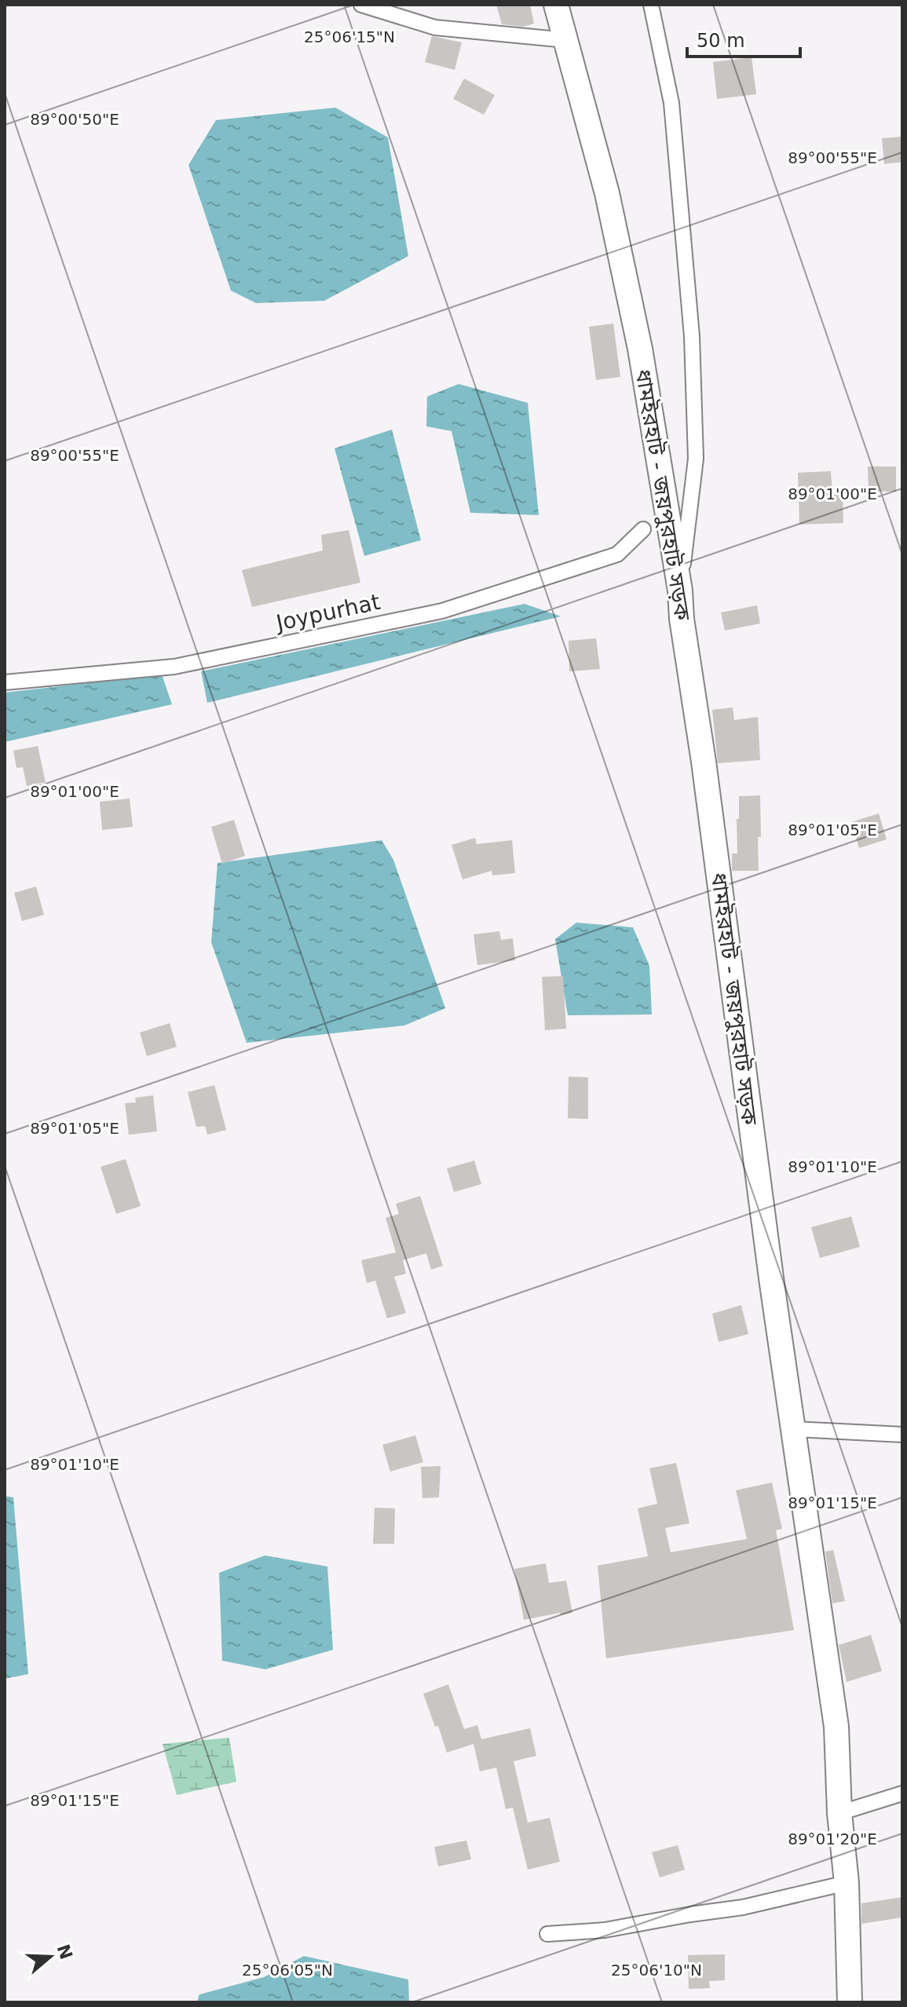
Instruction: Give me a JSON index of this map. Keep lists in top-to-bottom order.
{
  "streets": {
    "main road": ["ধামইরহাট - জয়পুরহাট সড়ক"],
    "street": ["Joypurhat"]
  },
  "scale_bar": "50 m",
  "north": "right",
  "coordinates": [
    "25°06'15\"N",
    "89°00'50\"E",
    "89°00'55\"E",
    "89°01'00\"E",
    "89°01'05\"E",
    "89°01'10\"E",
    "89°01'15\"E",
    "89°01'20\"E",
    "25°06'05\"N",
    "25°06'10\"N"
  ]
}
